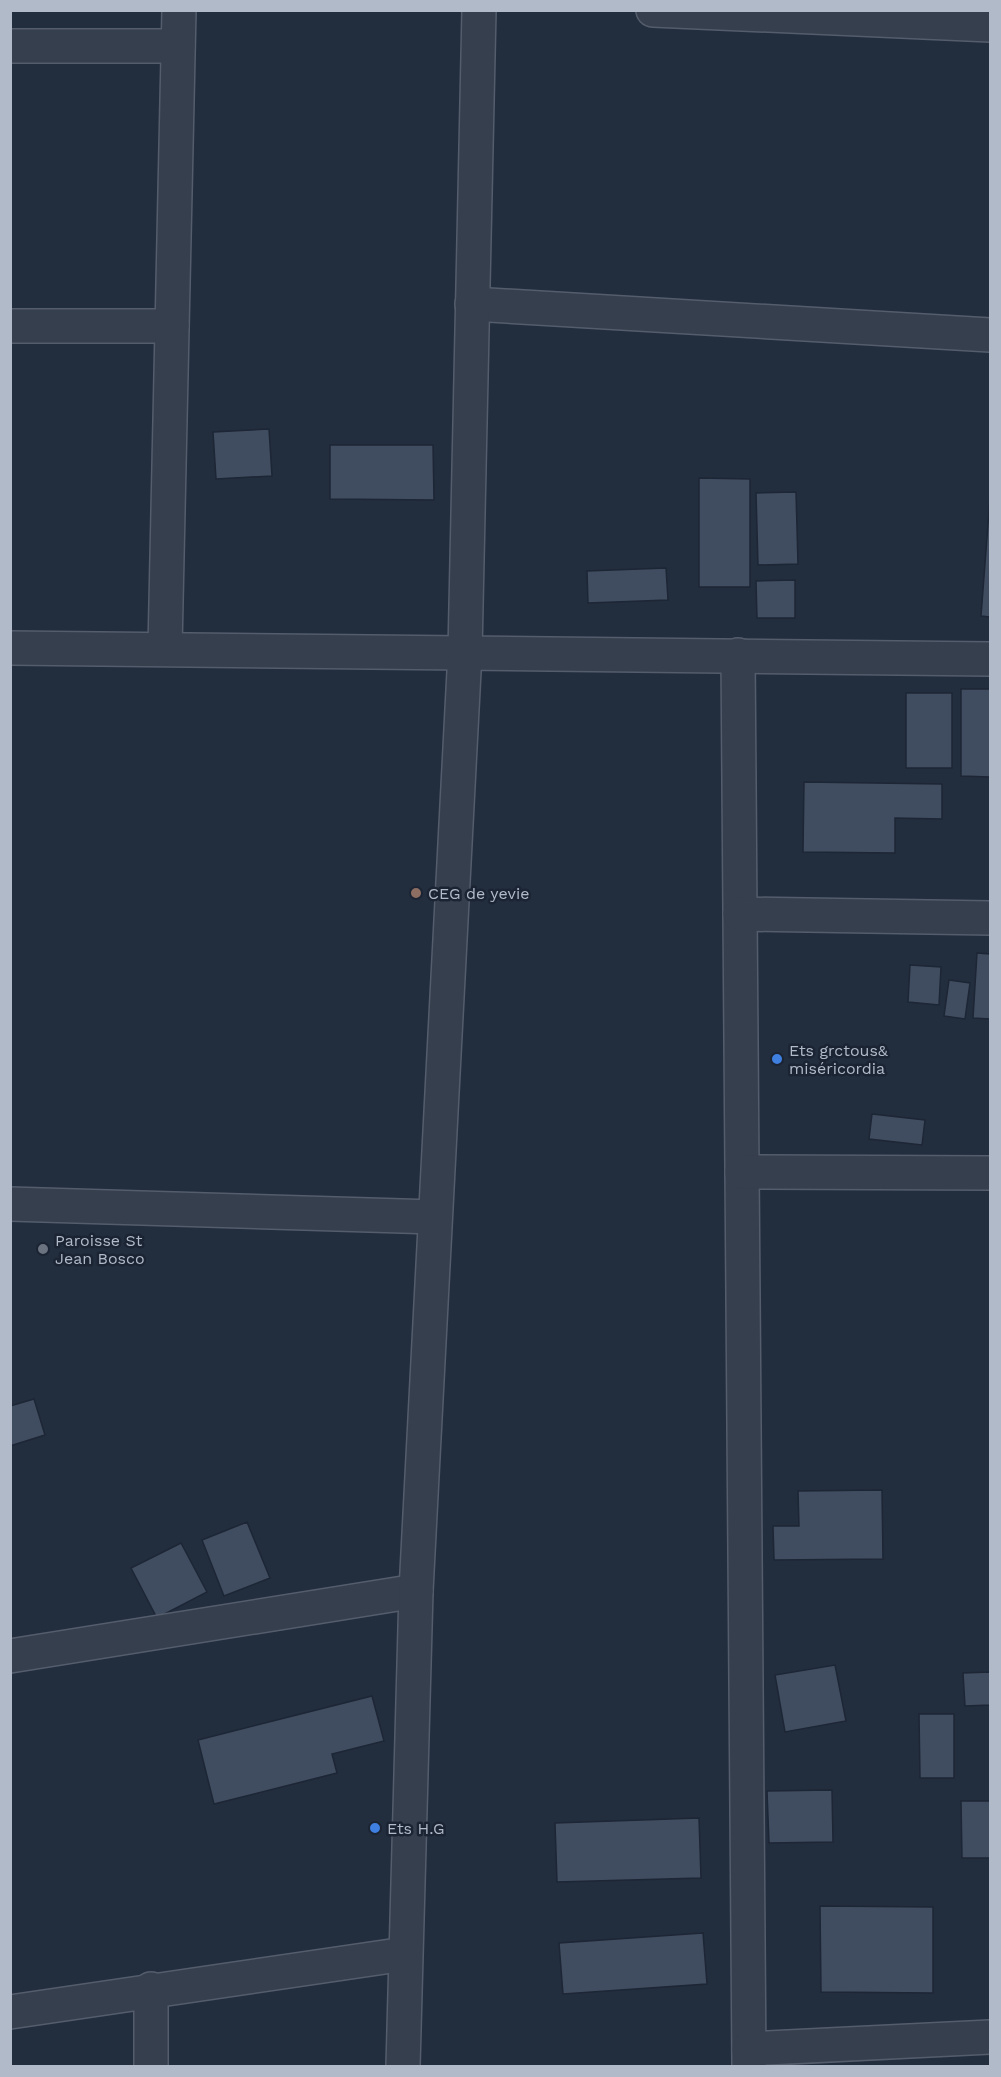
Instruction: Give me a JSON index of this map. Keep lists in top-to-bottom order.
{
  "places": [
    "CEG de yevie",
    "Ets grctous& miséricordia",
    "Paroisse St Jean Bosco",
    "Ets H.G"
  ]
}
